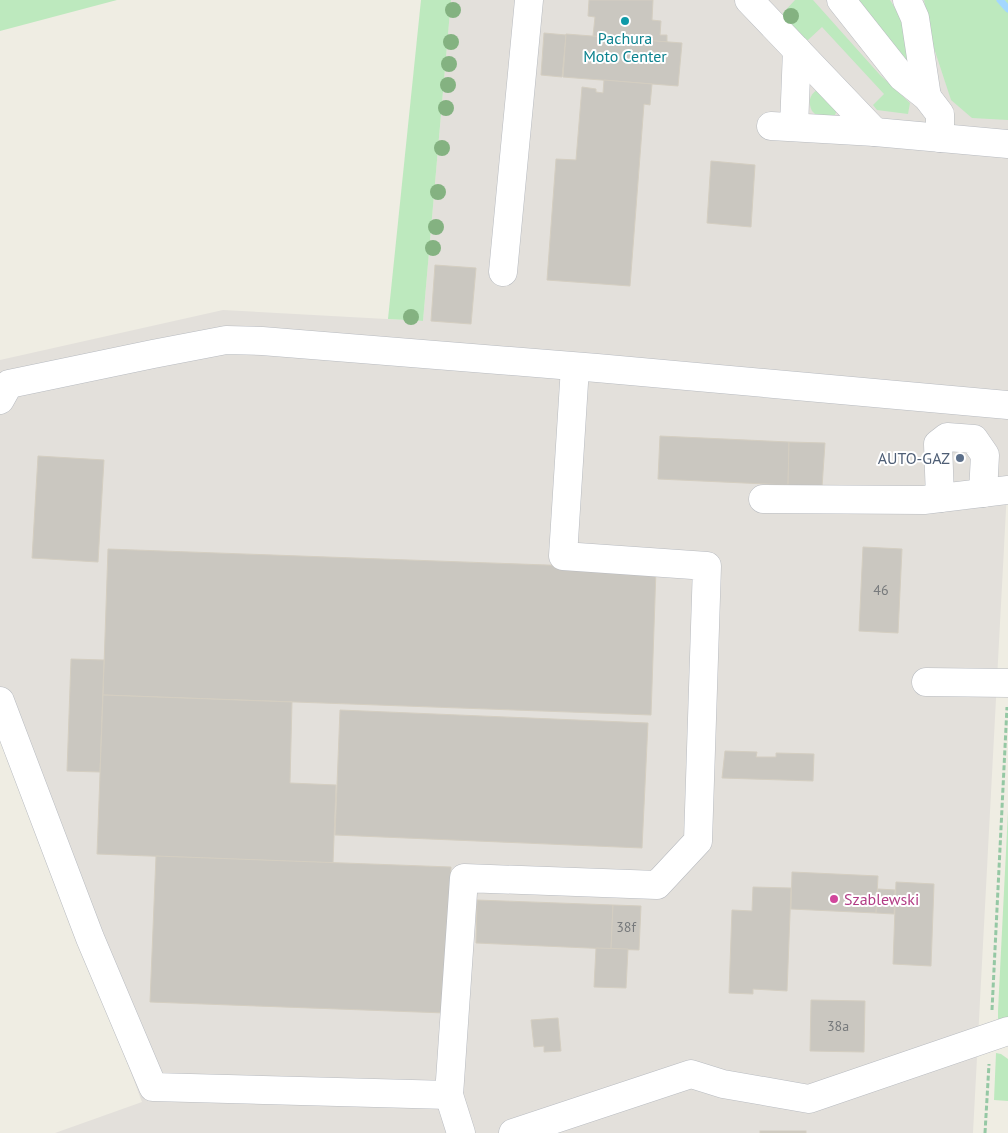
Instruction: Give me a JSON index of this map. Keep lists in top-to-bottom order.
{
  "places": ["Pachura Moto Center", "AUTO-GAZ", "Szablewski"],
  "house_numbers": ["46", "38f", "38a"]
}
